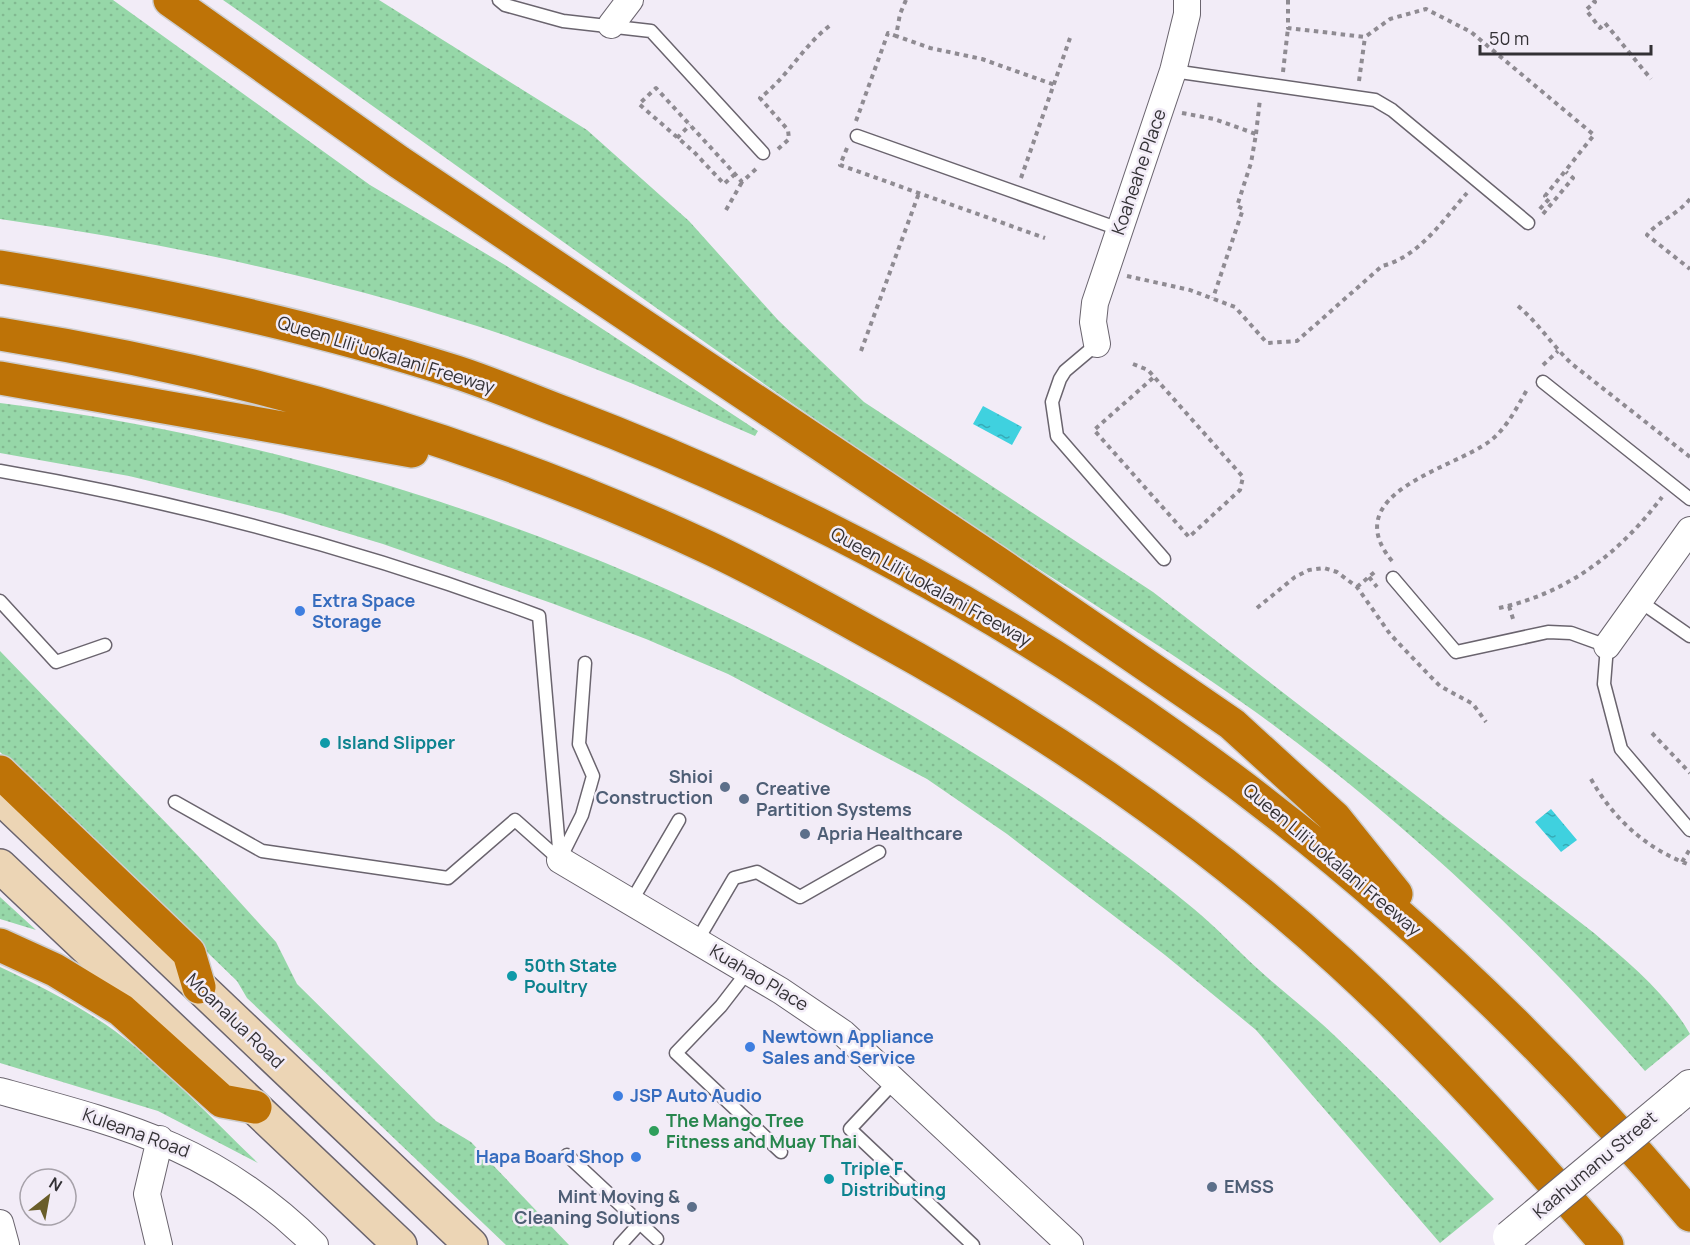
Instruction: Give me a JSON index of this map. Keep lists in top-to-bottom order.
{
  "streets": {
    "highway": ["Queen Liliʻuokalani Freeway"],
    "main road": ["Moanalua Road"],
    "street": [
      "Koaheahe Place",
      "Kuahao Place",
      "Kuleana Road",
      "Kaahumanu Street"
    ]
  },
  "places": [
    "Extra Space Storage",
    "Island Slipper",
    "Shioi Construction",
    "Creative Partition Systems",
    "Apria Healthcare",
    "50th State Poultry",
    "Newtown Appliance Sales and Service",
    "JSP Auto Audio",
    "The Mango Tree Fitness and Muay Thai",
    "Hapa Board Shop",
    "Triple F Distributing",
    "EMSS",
    "Mint Moving & Cleaning Solutions"
  ],
  "scale_bar": "50 m",
  "north": "top right"
}
